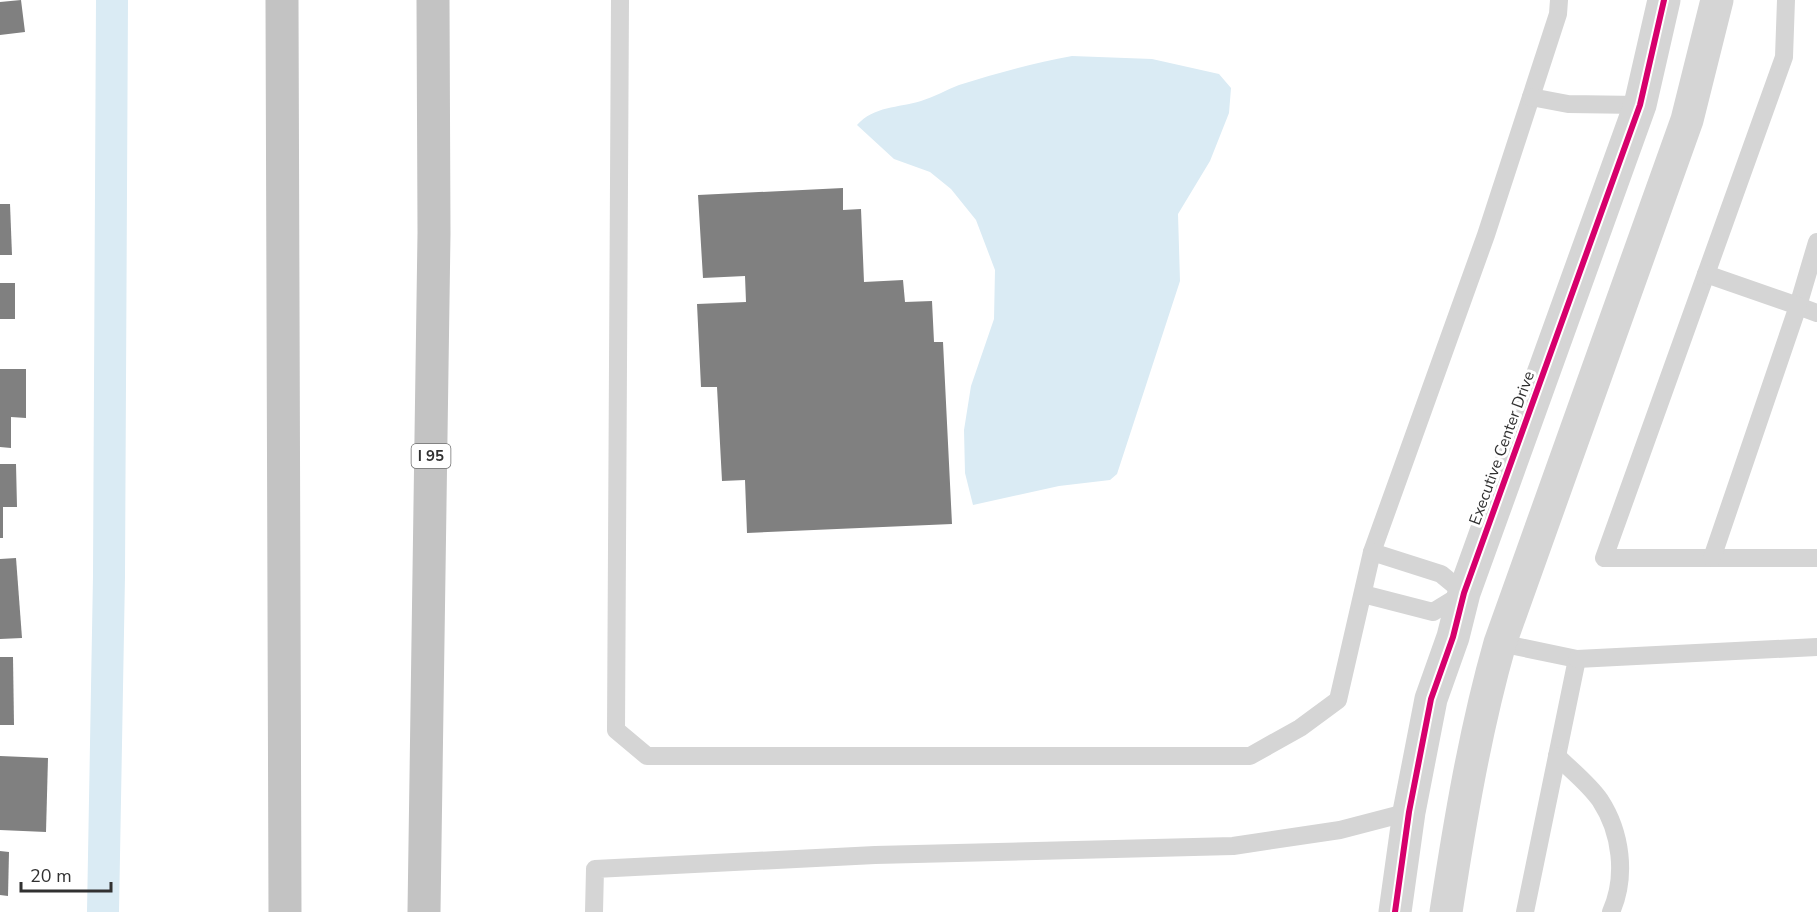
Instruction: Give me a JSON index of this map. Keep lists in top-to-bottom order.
{
  "streets": {
    "highway": ["I 95"],
    "street": ["Executive Center Drive"]
  },
  "scale_bar": "20 m"
}
